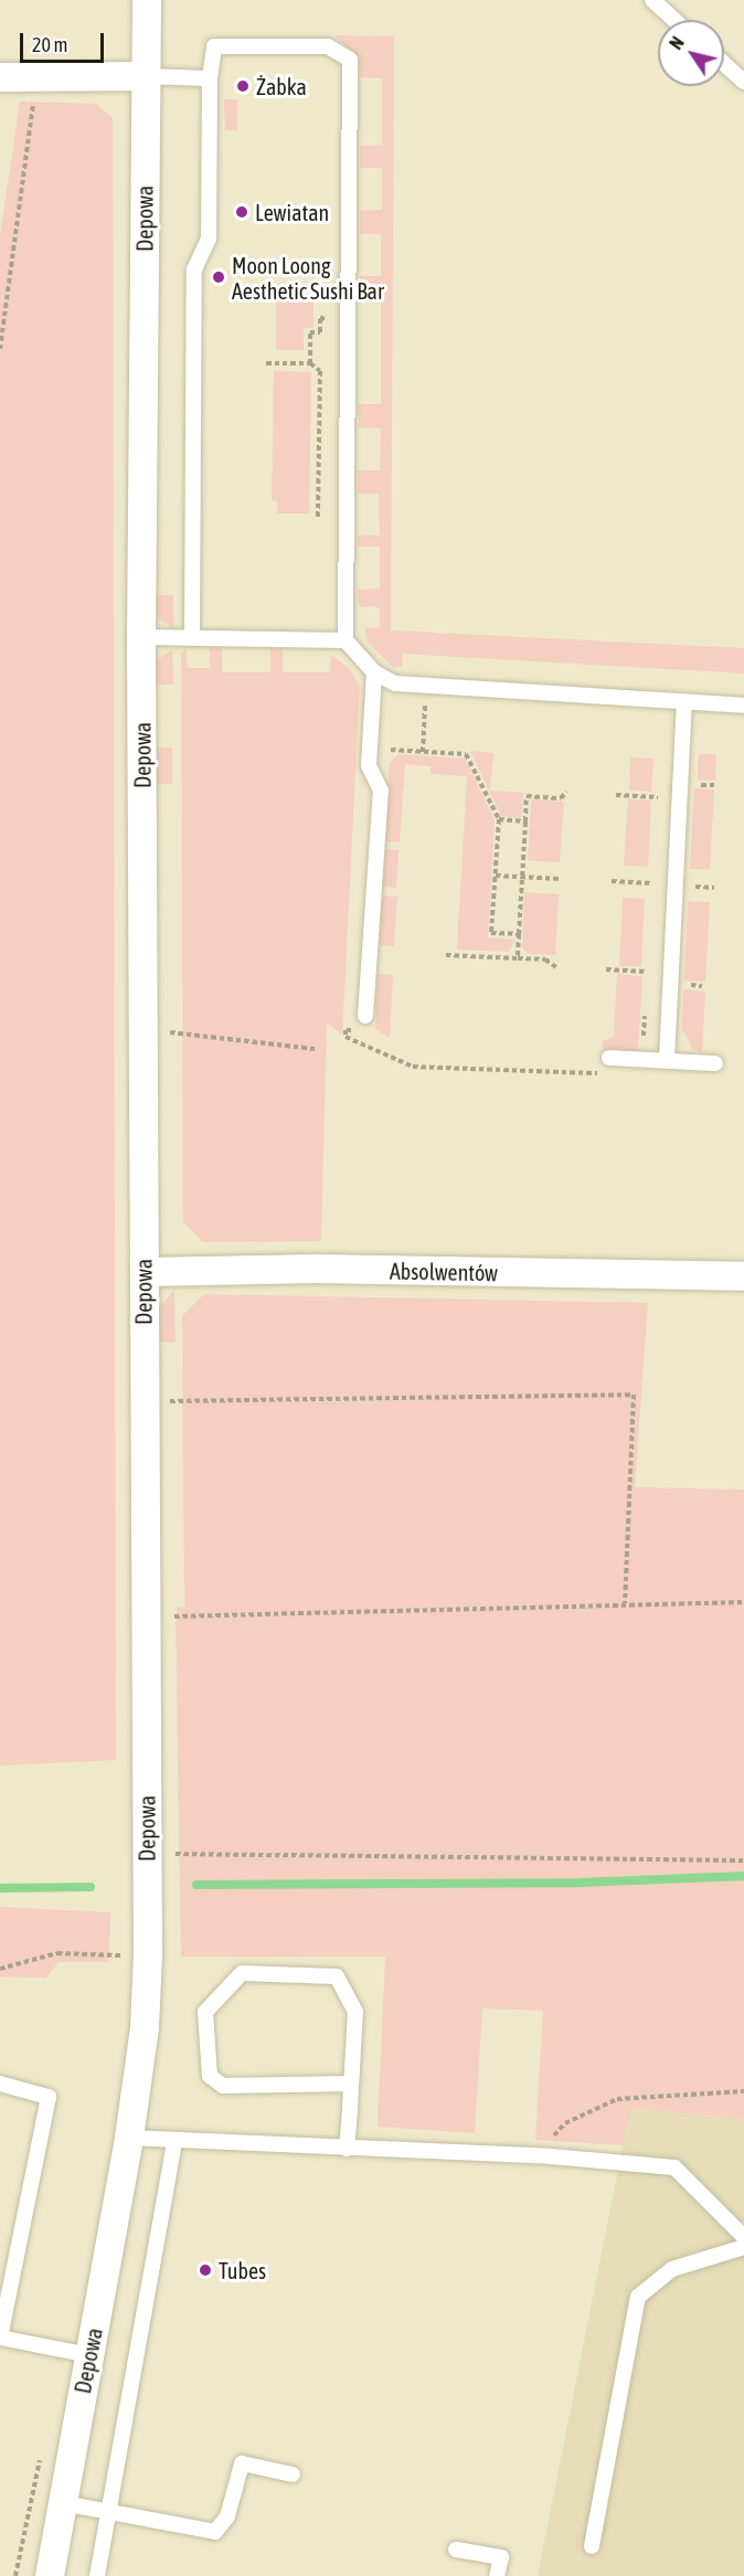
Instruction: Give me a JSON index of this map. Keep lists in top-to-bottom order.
{
  "streets": {
    "street": ["Depowa", "Absolwentów"]
  },
  "crossings": [
    ["Depowa", "Absolwentów"]
  ],
  "places": [
    "Żabka",
    "Lewiatan",
    "Moon Loong Aesthetic Sushi Bar",
    "Tubes"
  ],
  "scale_bar": "20 m",
  "north": "top left"
}
